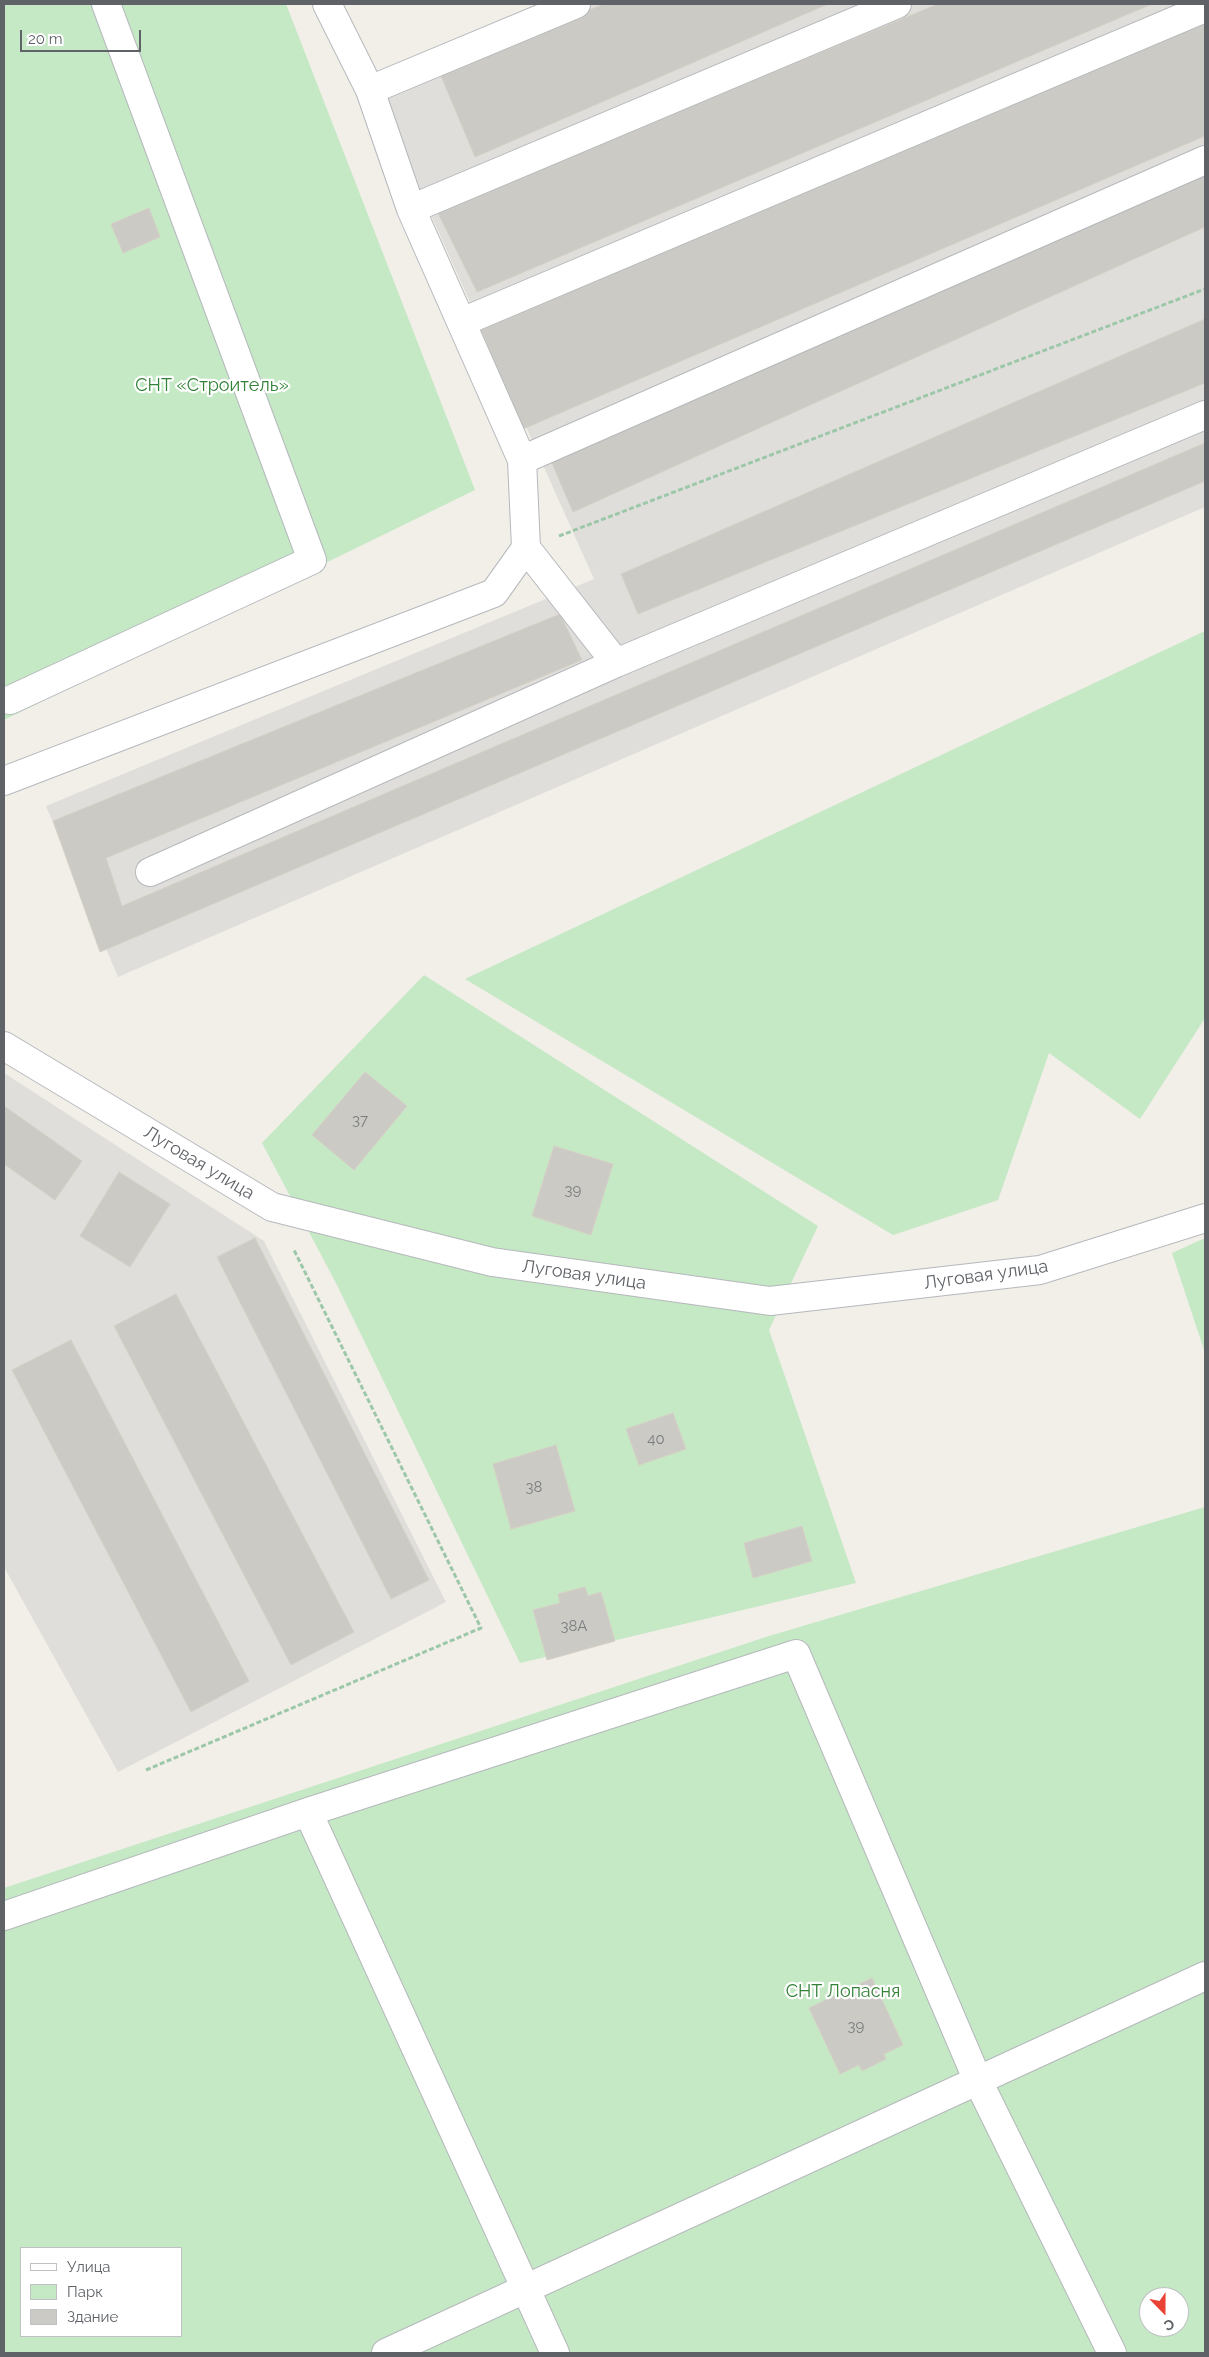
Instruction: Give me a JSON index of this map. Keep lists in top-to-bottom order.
{
  "streets": {
    "street": ["Луговая улица"]
  },
  "parks": ["СНТ «Строитель»", "СНТ Лопасня"],
  "house_numbers": [
    "37",
    "39",
    "40",
    "38",
    "38А",
    "39"
  ],
  "legend": ["Улица", "Парк", "Здание"],
  "scale_bar": "20 m",
  "north": "bottom"
}
